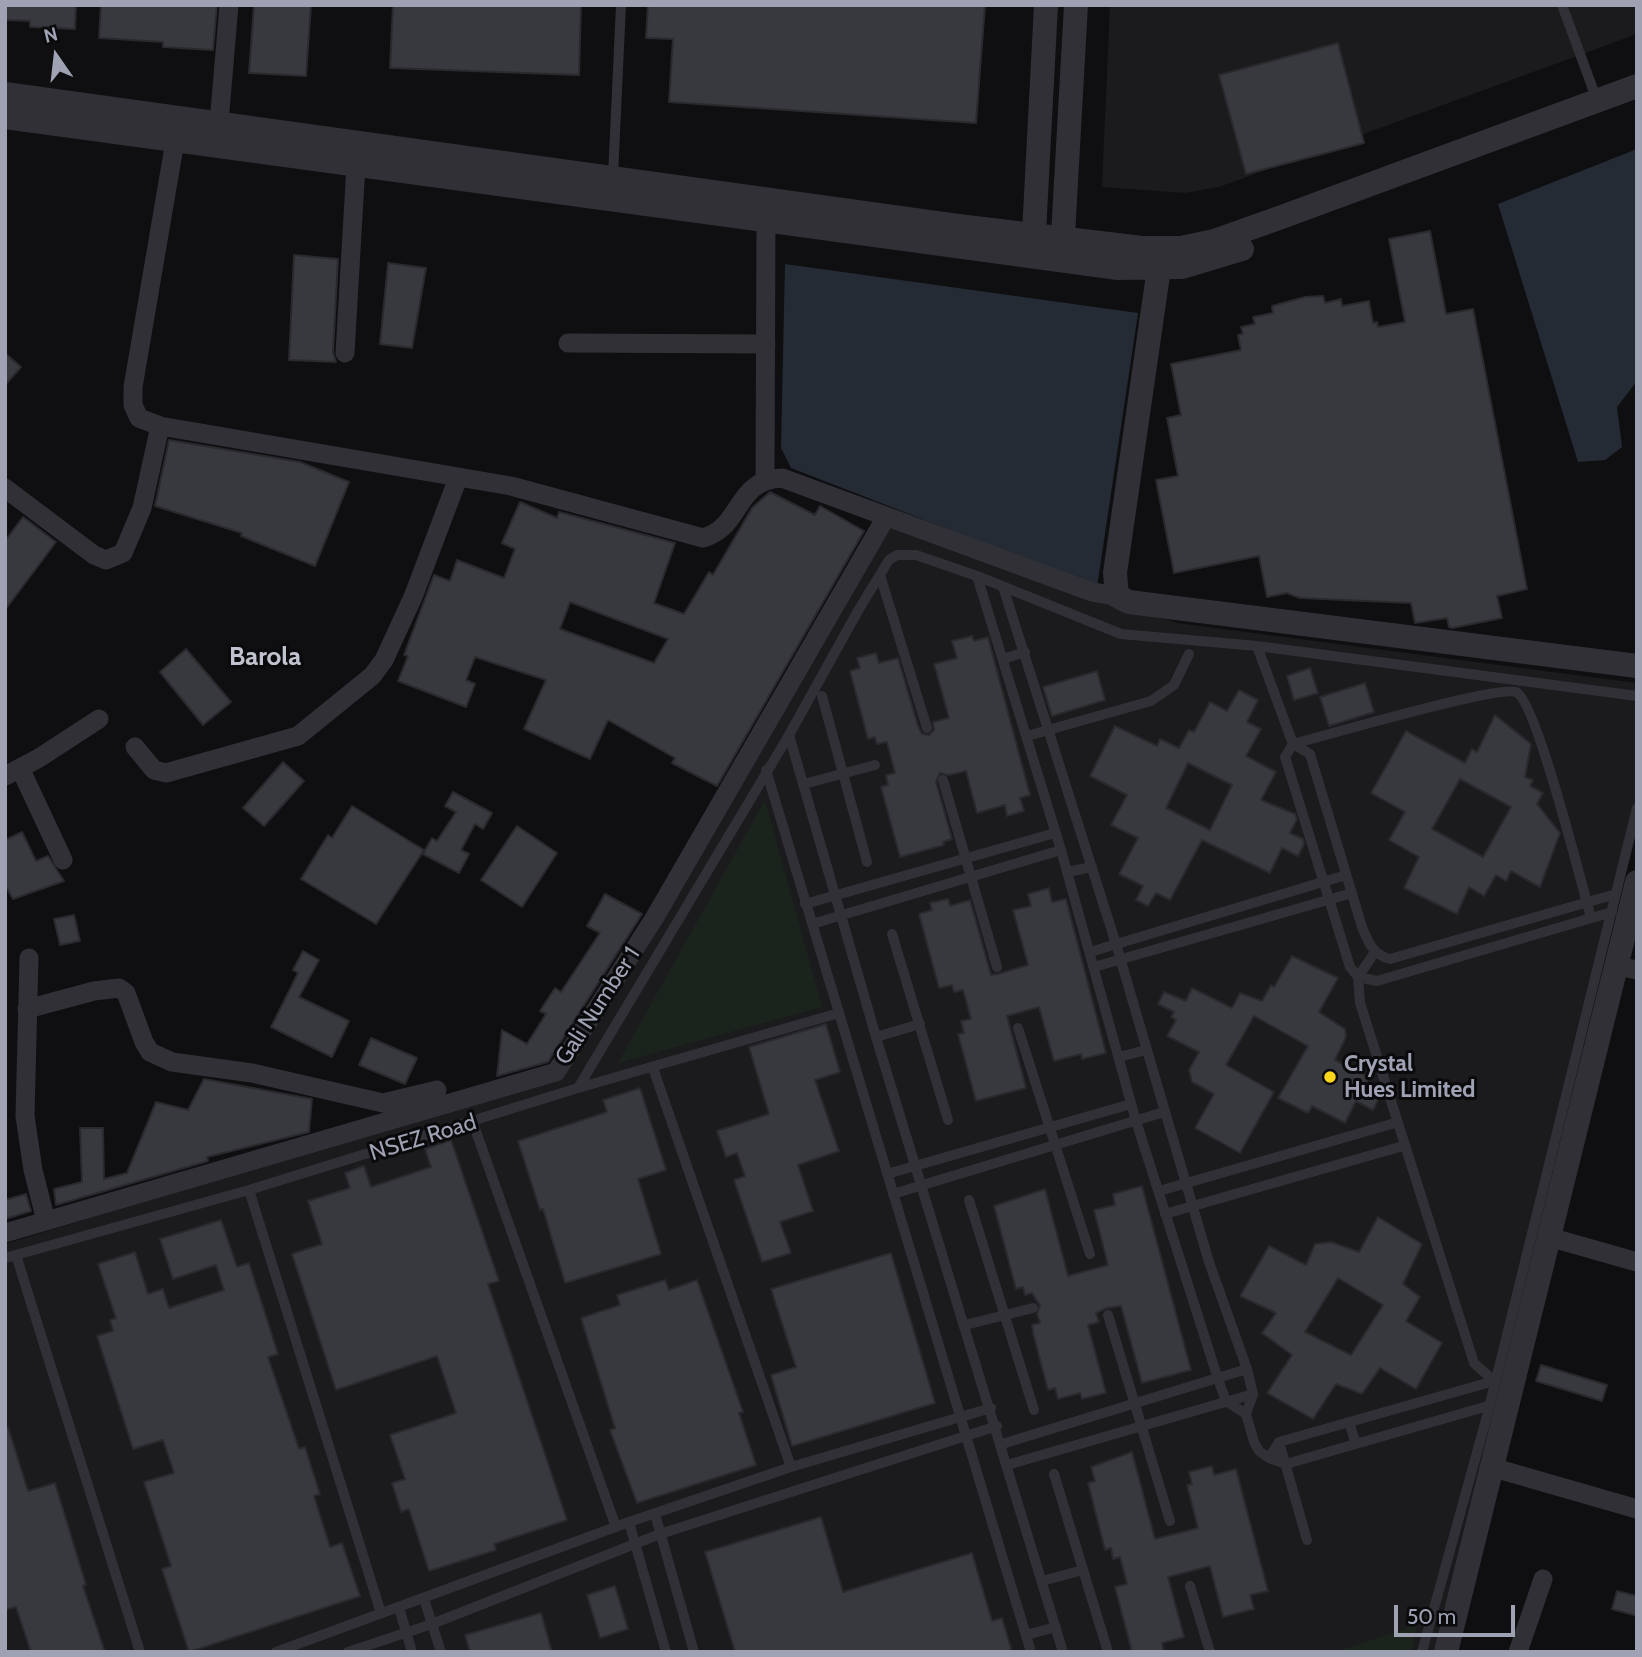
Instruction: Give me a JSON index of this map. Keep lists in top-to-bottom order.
{
  "streets": {
    "street": ["Gali Number 1"],
    "lane": ["NSEZ Road"]
  },
  "districts": ["Barola"],
  "places": ["Crystal Hues Limited"],
  "scale_bar": "50 m",
  "north": "top"
}
